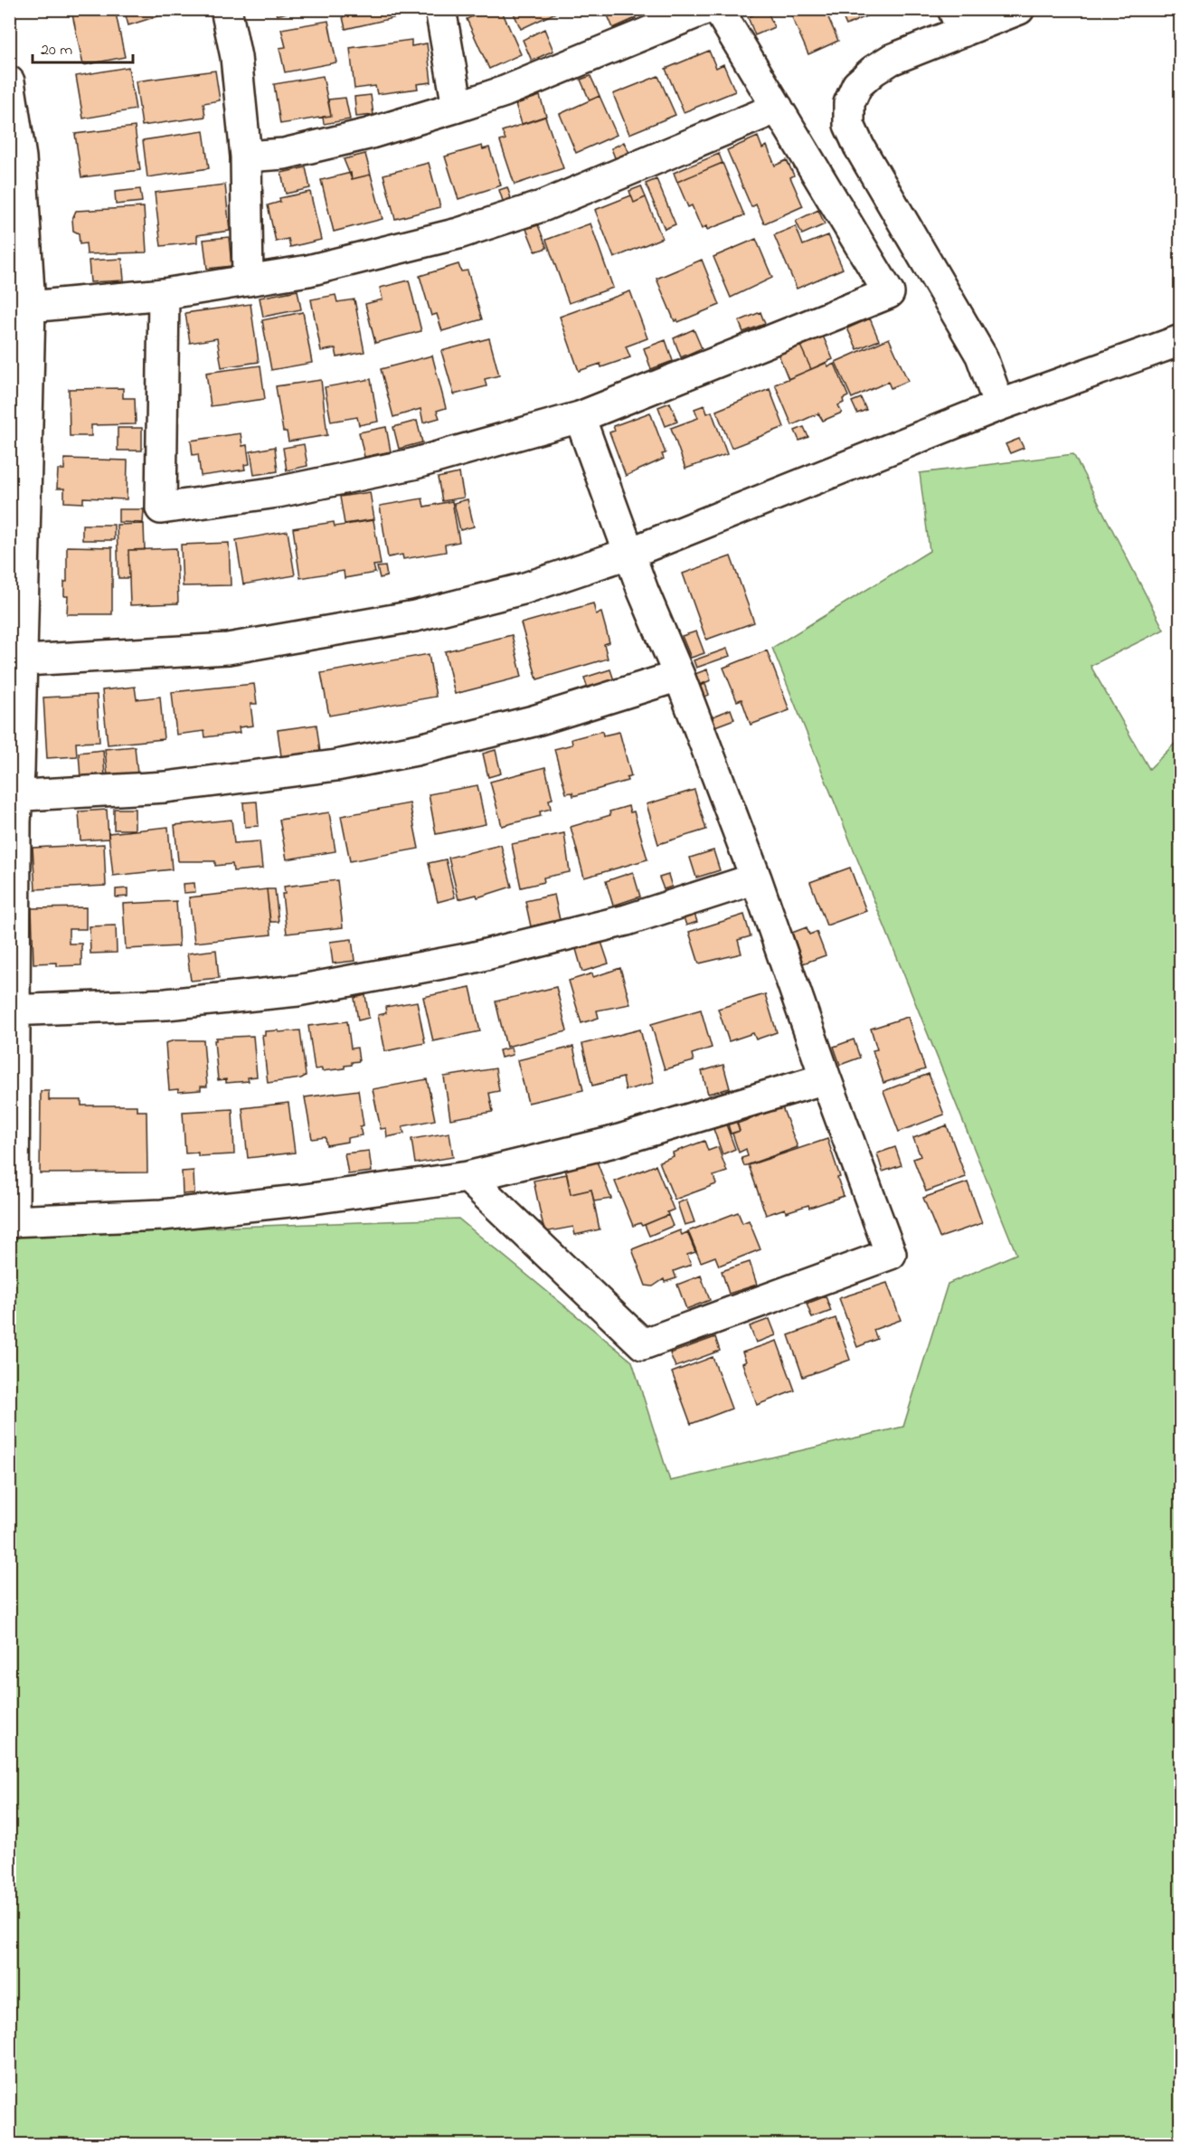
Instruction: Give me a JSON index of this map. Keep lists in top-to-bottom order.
{
  "scale_bar": "20 m"
}
